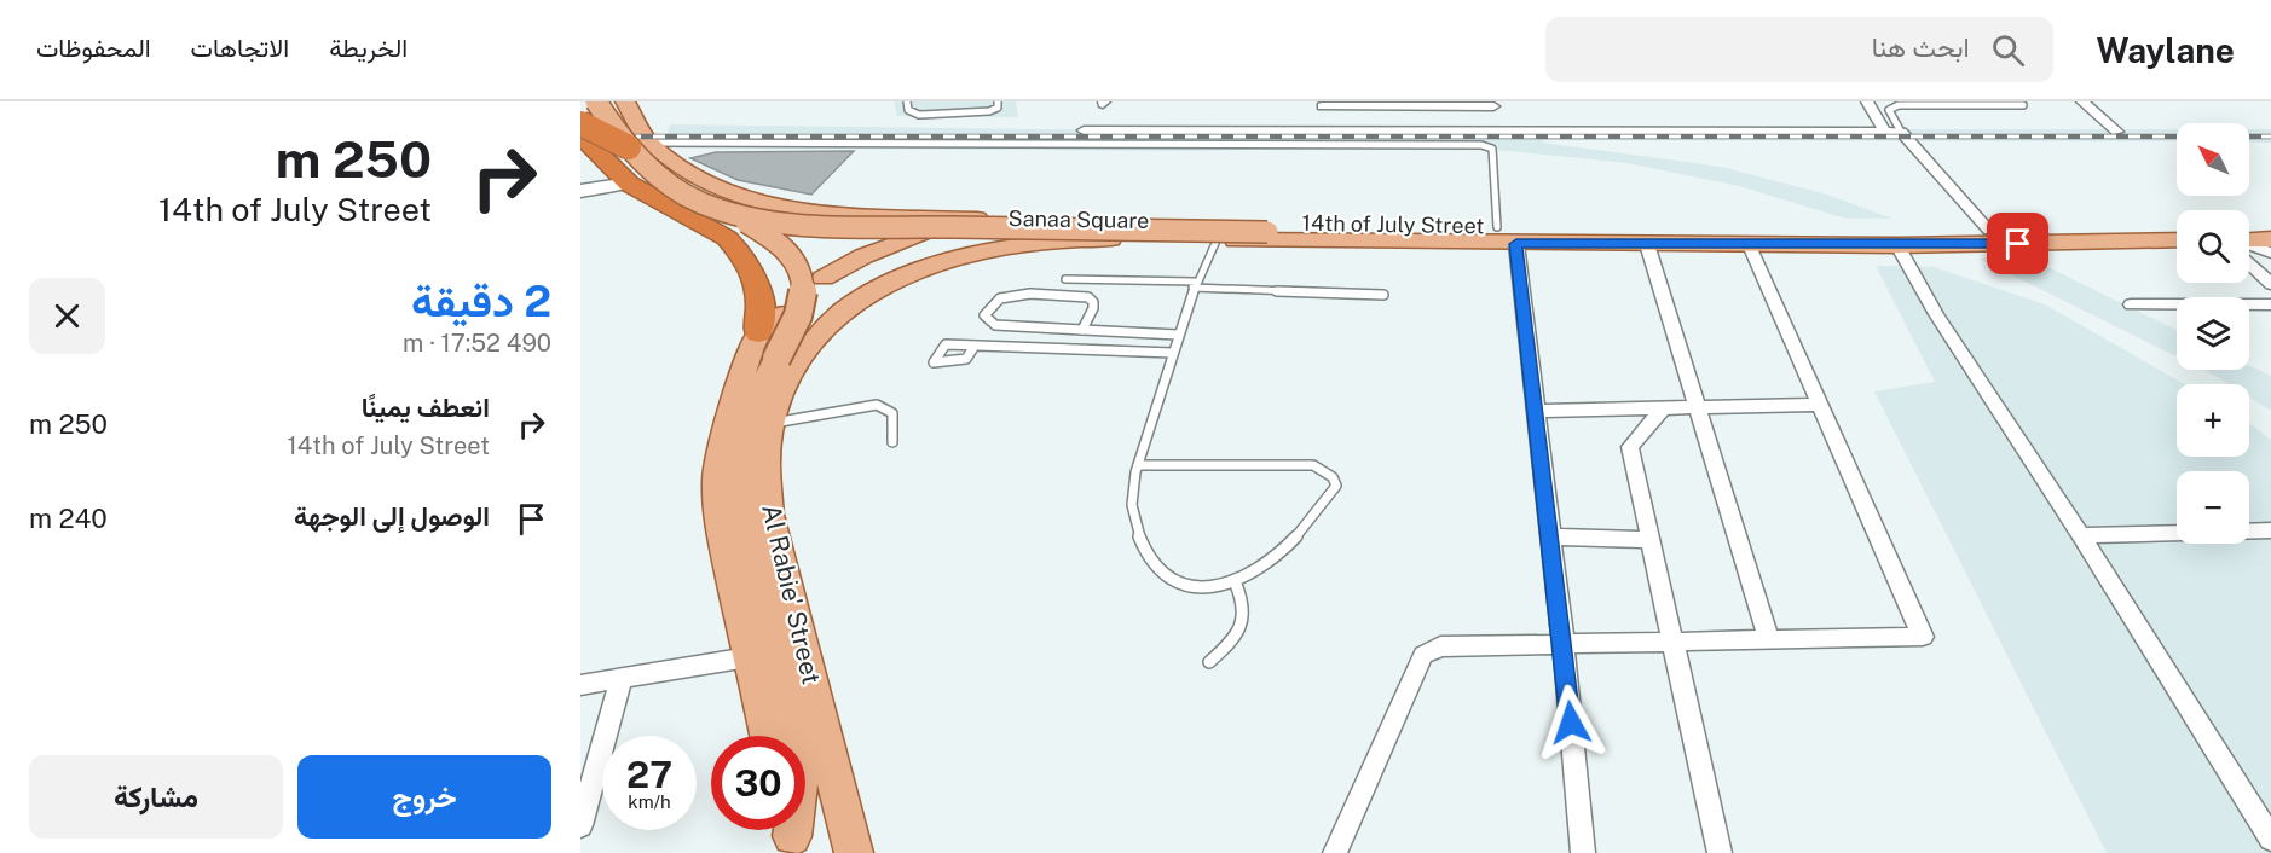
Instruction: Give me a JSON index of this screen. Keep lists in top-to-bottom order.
{
  "streets": {
    "main road": ["Sanaa Square", "14th of July Street", "Al Rabie' Street"]
  },
  "crossings": [
    ["Sanaa Square", "14th of July Street"],
    ["Sanaa Square", "Al Rabie' Street"]
  ],
  "north": "top left",
  "page": {
    "header": "Waylane",
    "search": "ابحث هنا",
    "nav": ["الخريطة", "الاتجاهات", "المحفوظات"],
    "turn": ["250 m", "14th of July Street"],
    "map_buttons": ["+", "−"],
    "heading": ["2 دقيقة", "490 m · 17:52"],
    "list": [
      {
        "name": "انعطف يمينًا",
        "note": "14th of July Street",
        "value": "250 m"
      },
      {
        "name": "الوصول إلى الوجهة",
        "value": "240 m"
      }
    ],
    "speed": "27 km/h",
    "limit": "30",
    "buttons": ["خروج", "مشاركة"]
  }
}
